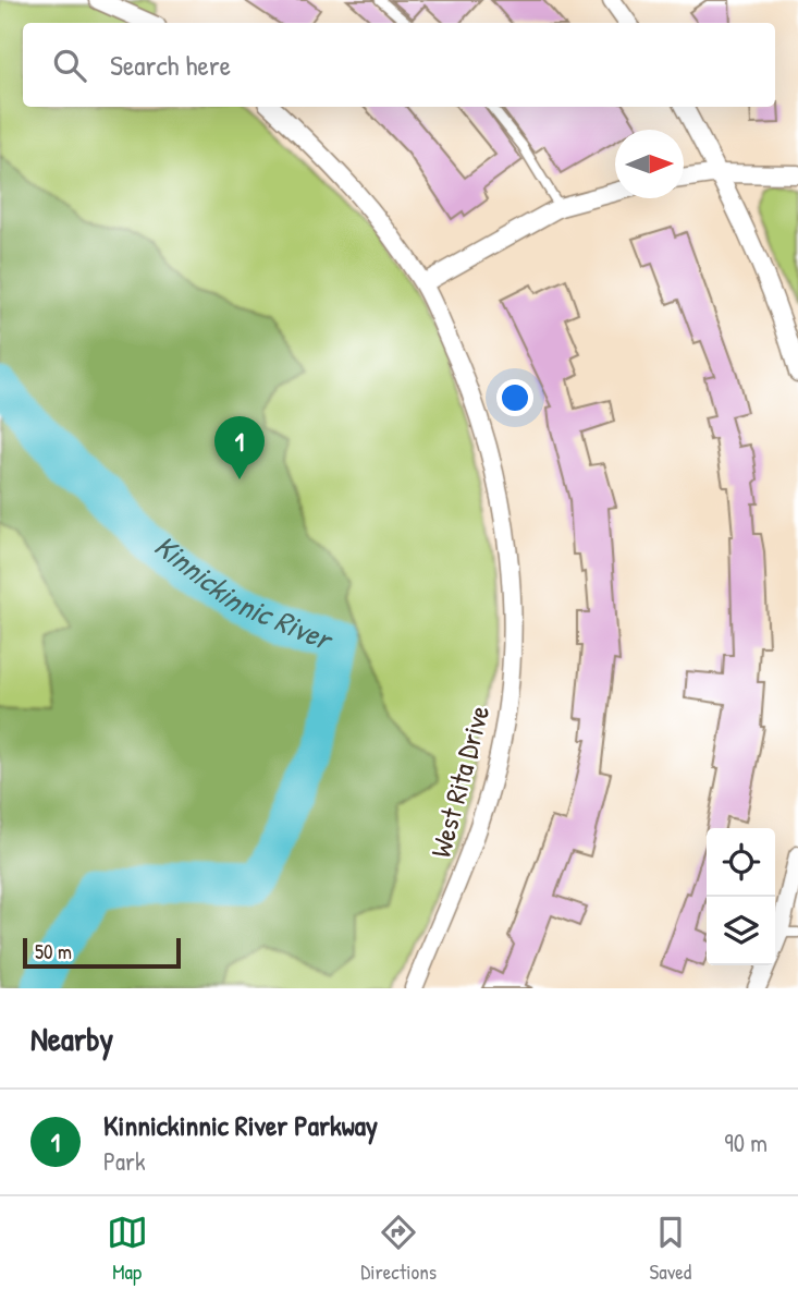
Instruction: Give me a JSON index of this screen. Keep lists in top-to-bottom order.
{
  "streets": {
    "street": ["West Rita Drive"]
  },
  "water": ["Kinnickinnic River"],
  "scale_bar": "50 m",
  "north": "right",
  "page": {
    "search": "Search here",
    "pins": "1",
    "scale": "50 m",
    "heading": "Nearby",
    "list": [
      {
        "mark": "1",
        "name": "Kinnickinnic River Parkway",
        "note": "Park",
        "value": "90 m"
      }
    ],
    "nav": ["Map", "Directions", "Saved"]
  }
}
